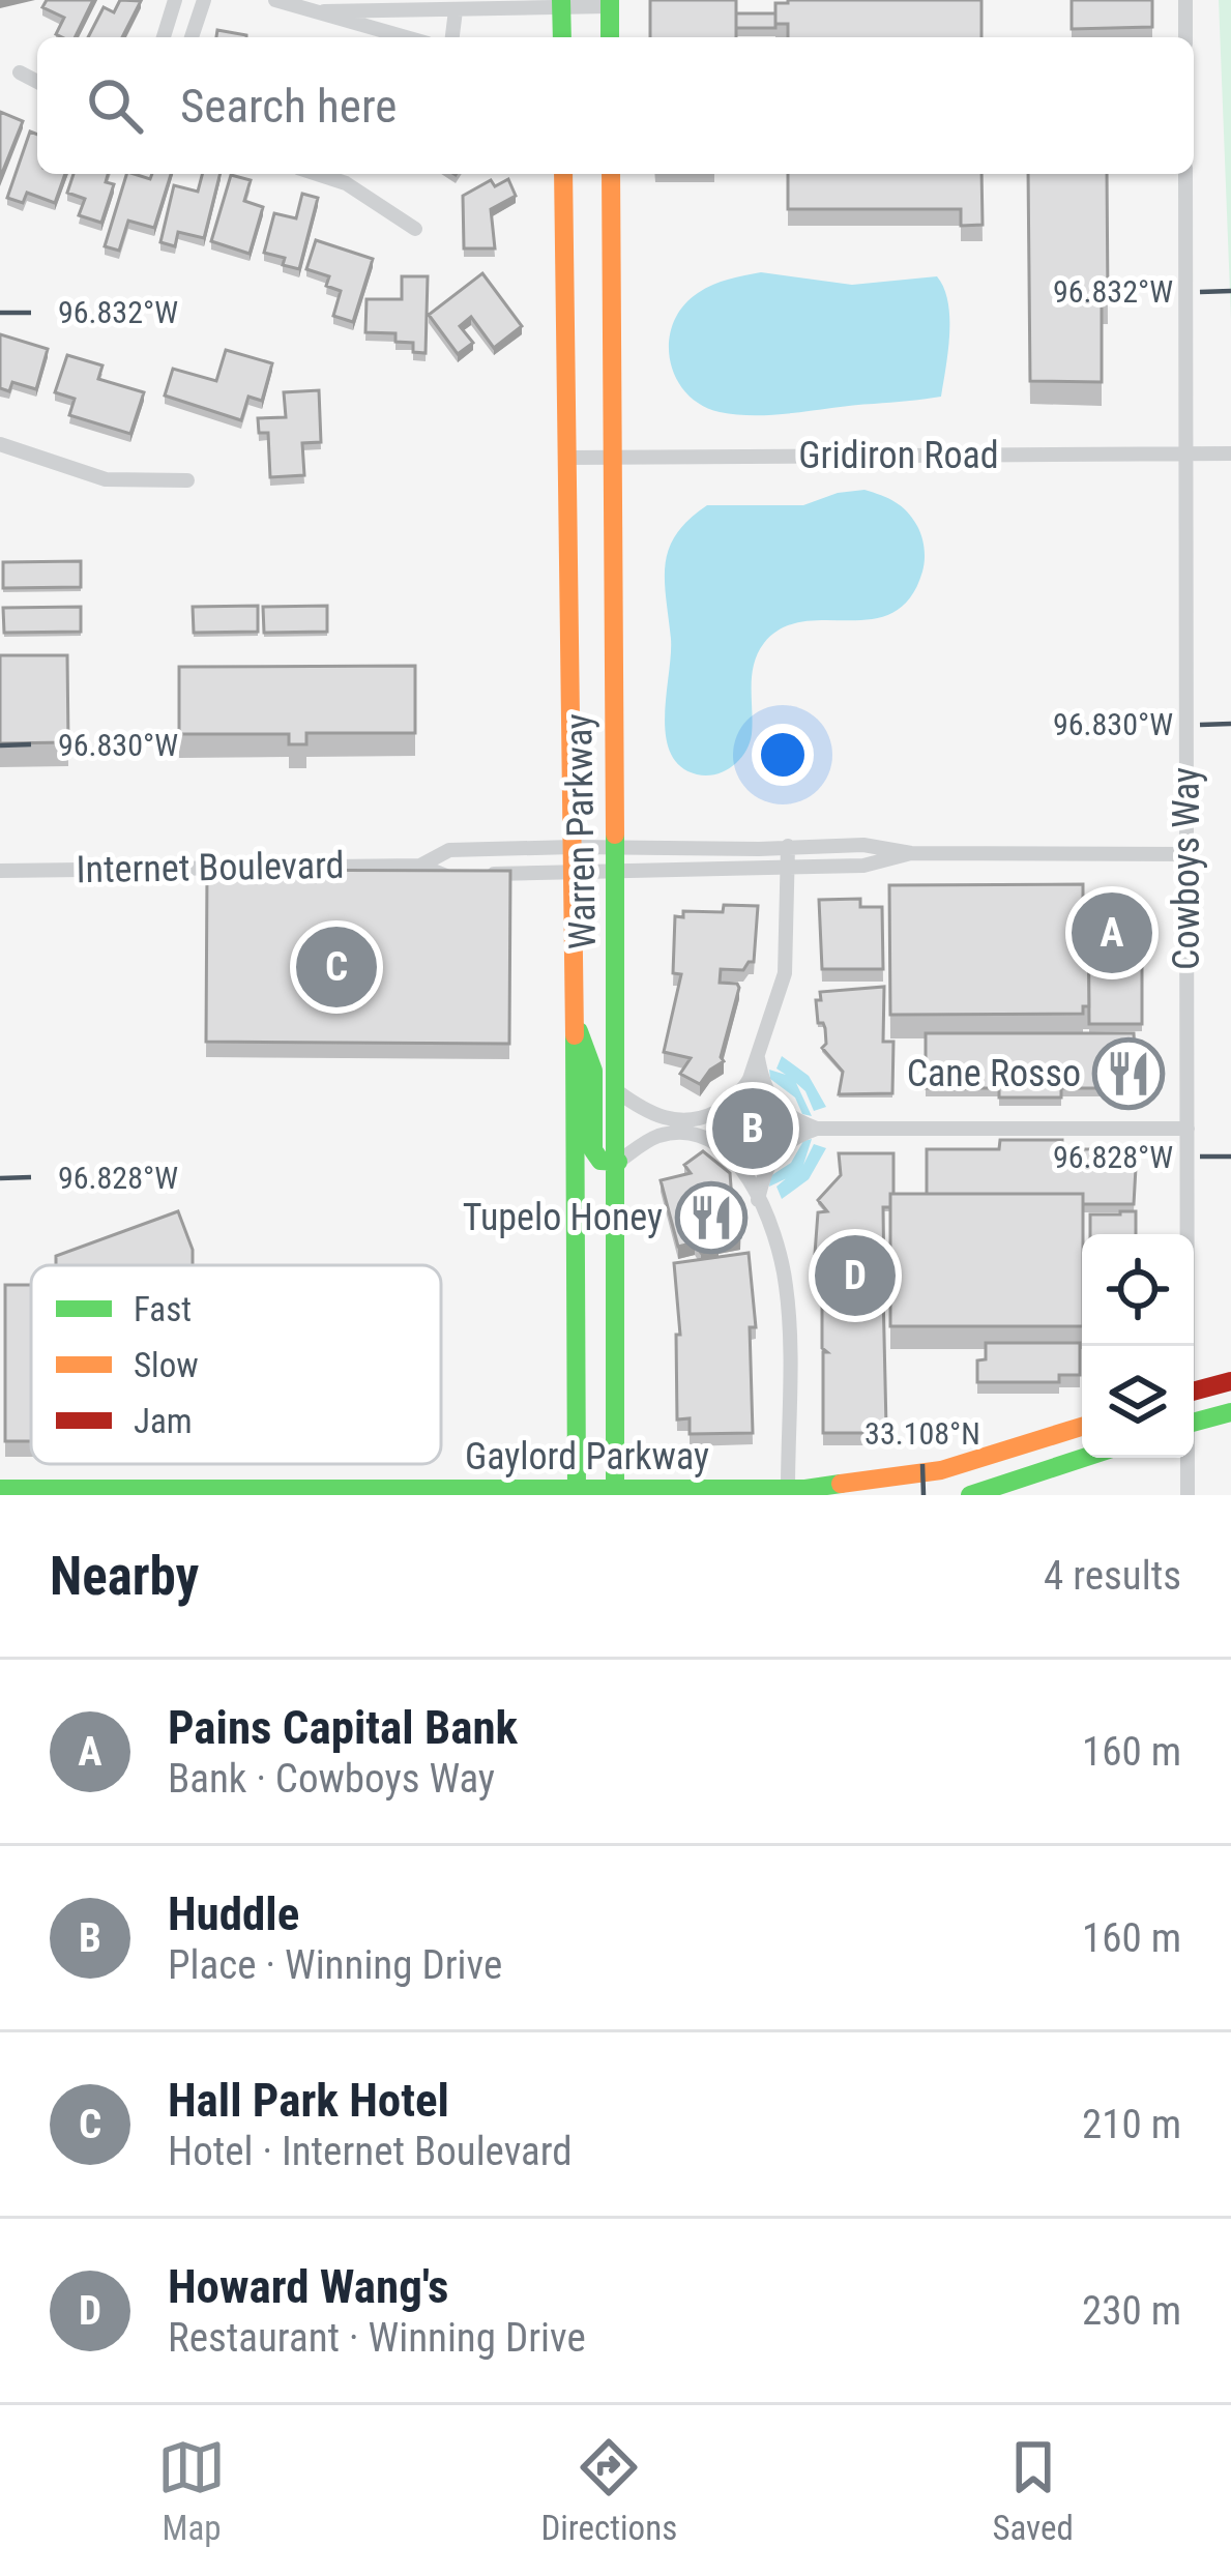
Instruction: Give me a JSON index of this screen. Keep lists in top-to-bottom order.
{
  "streets": {
    "main road": ["Warren Parkway", "Gaylord Parkway"],
    "street": ["Gridiron Road", "Internet Boulevard", "Cowboys Way"]
  },
  "crossings": [
    ["Gridiron Road", "Warren Parkway"],
    ["Gridiron Road", "Cowboys Way"],
    ["Warren Parkway", "Internet Boulevard"],
    ["Warren Parkway", "Gaylord Parkway"]
  ],
  "places": {
    "restaurant": ["Cane Rosso", "Tupelo Honey"]
  },
  "legend": ["Fast", "Slow", "Jam"],
  "page": {
    "search": "Search here",
    "pins": [
      "A",
      "C",
      "B",
      "D"
    ],
    "heading": ["Nearby", "4 results"],
    "list": [
      {
        "mark": "A",
        "name": "Pains Capital Bank",
        "note": "Bank · Cowboys Way",
        "value": "160 m"
      },
      {
        "mark": "B",
        "name": "Huddle",
        "note": "Place · Winning Drive",
        "value": "160 m"
      },
      {
        "mark": "C",
        "name": "Hall Park Hotel",
        "note": "Hotel · Internet Boulevard",
        "value": "210 m"
      },
      {
        "mark": "D",
        "name": "Howard Wang's",
        "note": "Restaurant · Winning Drive",
        "value": "230 m"
      }
    ],
    "nav": ["Map", "Directions", "Saved"]
  },
  "coordinates": [
    "96.832°W",
    "96.830°W",
    "96.828°W",
    "33.108°N"
  ]
}
